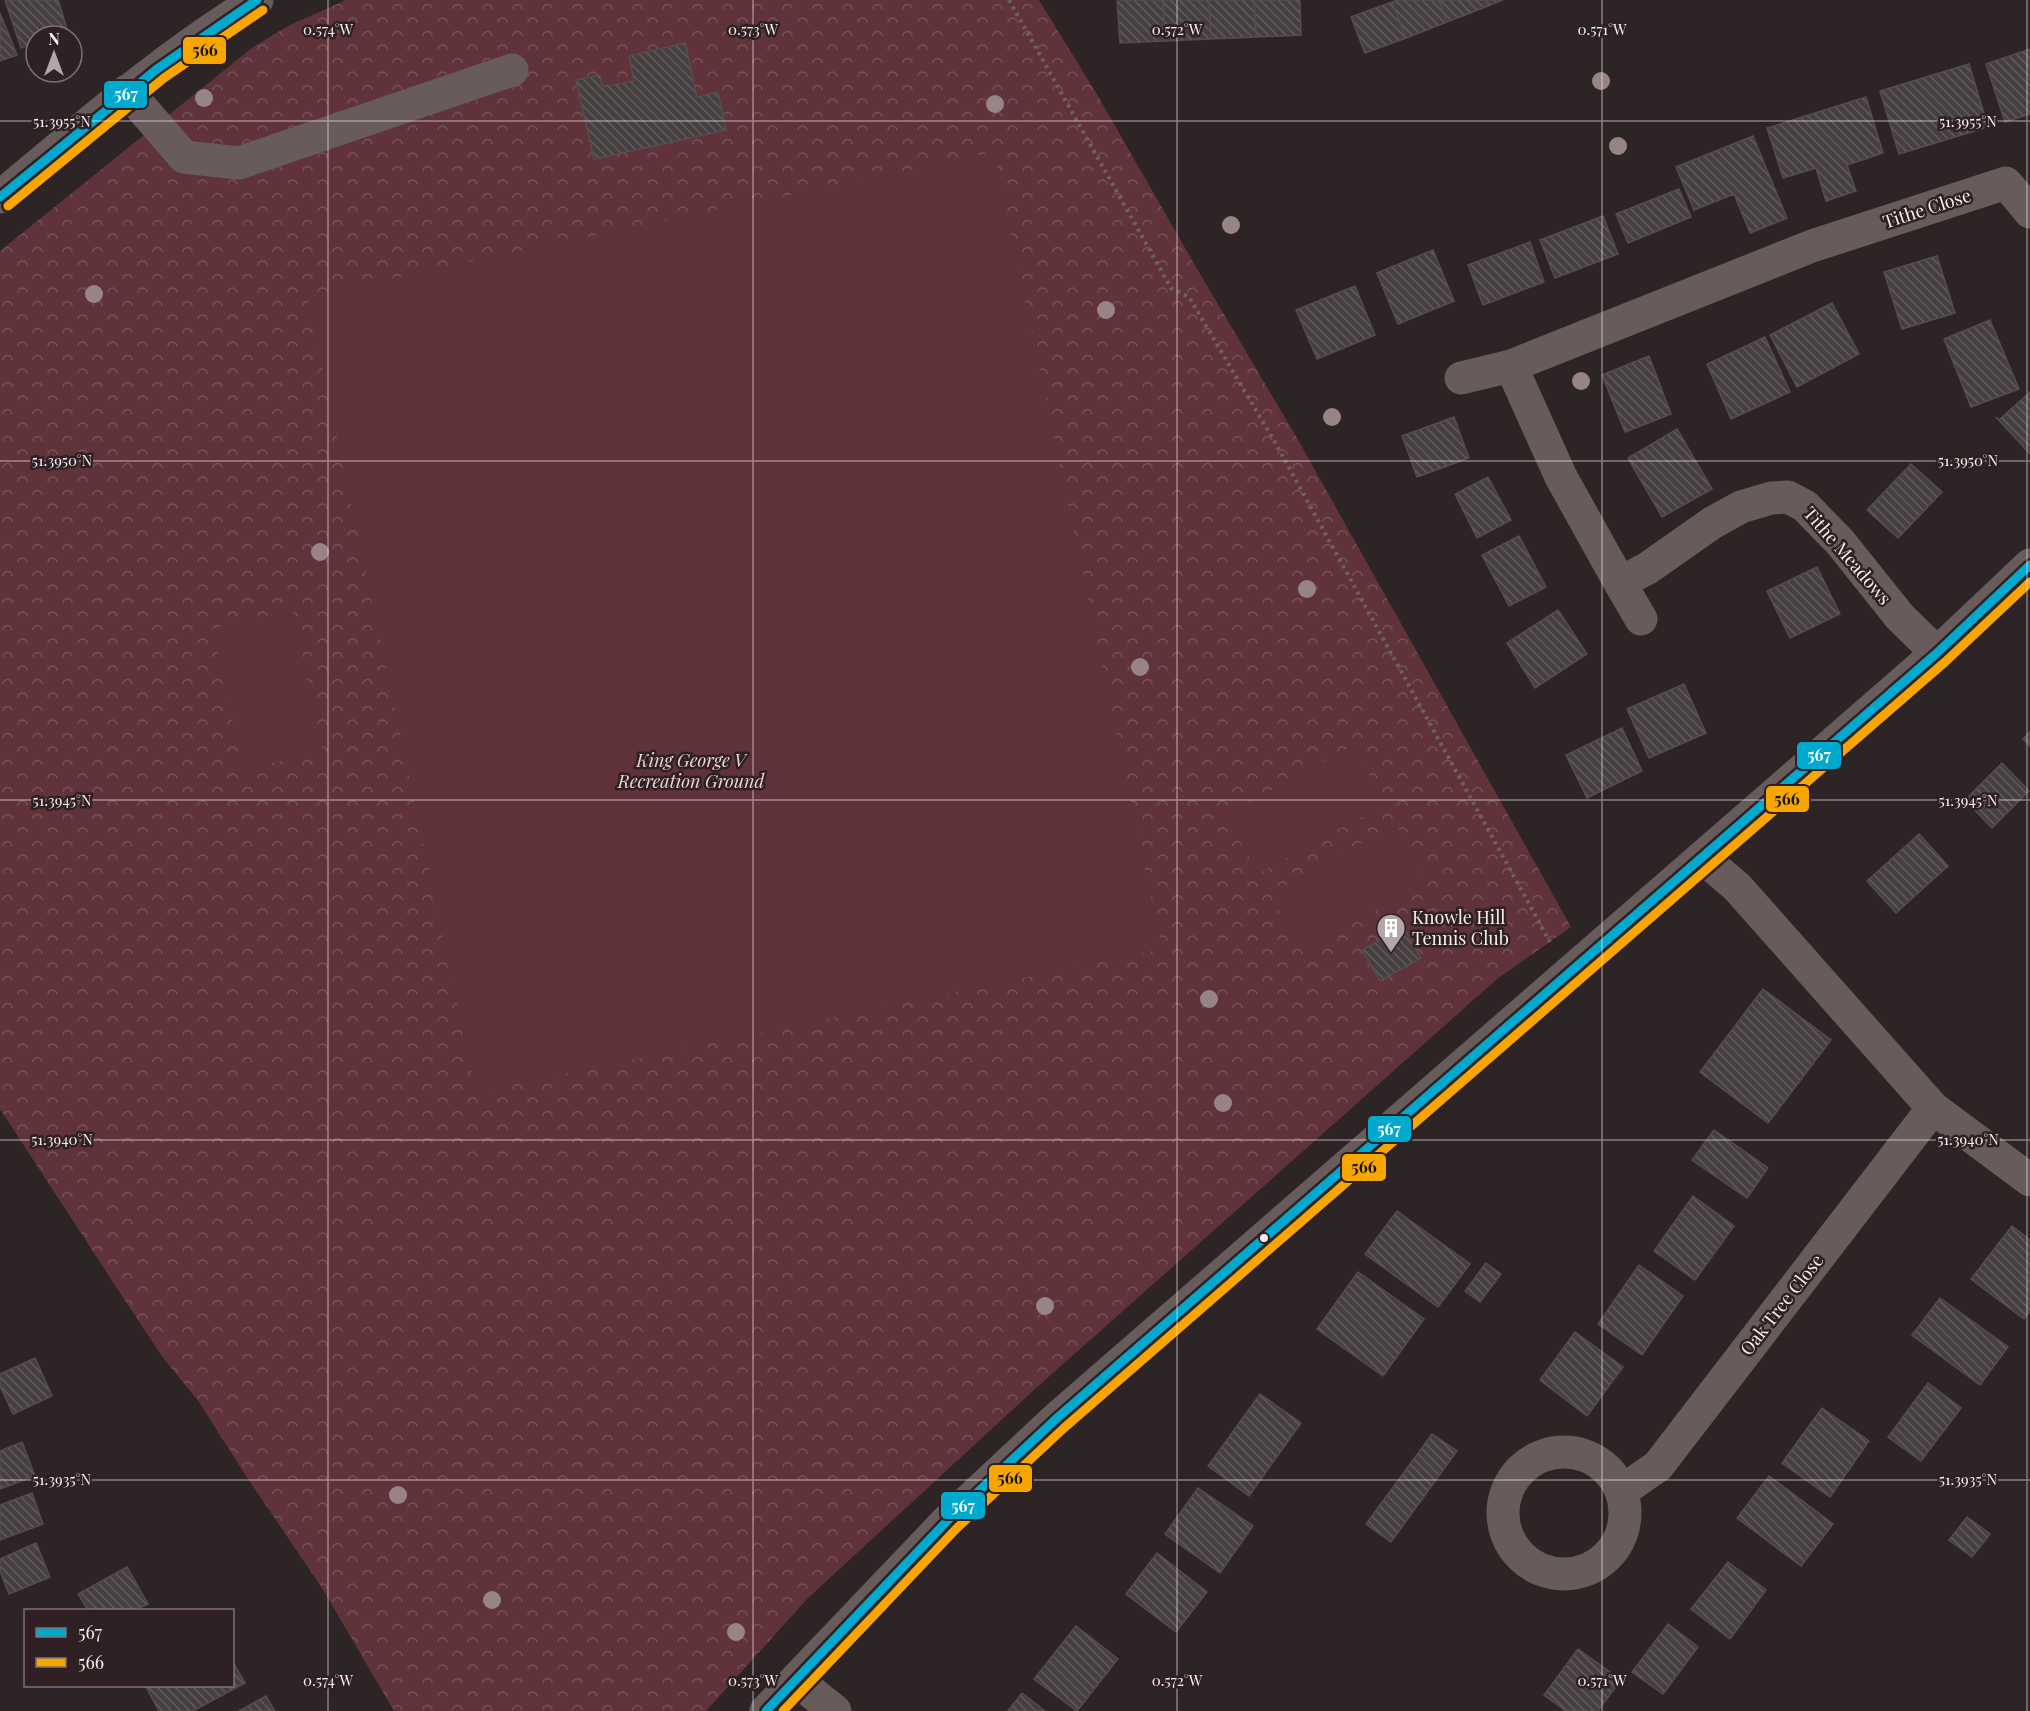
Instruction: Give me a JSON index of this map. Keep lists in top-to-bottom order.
{
  "streets": {
    "street": ["Tithe Close", "Tithe Meadows", "Oak Tree Close"]
  },
  "parks": ["King George V Recreation Ground"],
  "places": {
    "building": ["Knowle Hill Tennis Club"]
  },
  "lines": ["transit line 567", "transit line 566"],
  "legend": ["567", "566"],
  "north": "top",
  "coordinates": [
    "0.574°W",
    "0.573°W",
    "0.572°W",
    "0.571°W",
    "51.3955°N",
    "51.3950°N",
    "51.3945°N",
    "51.3940°N",
    "51.3935°N"
  ]
}
